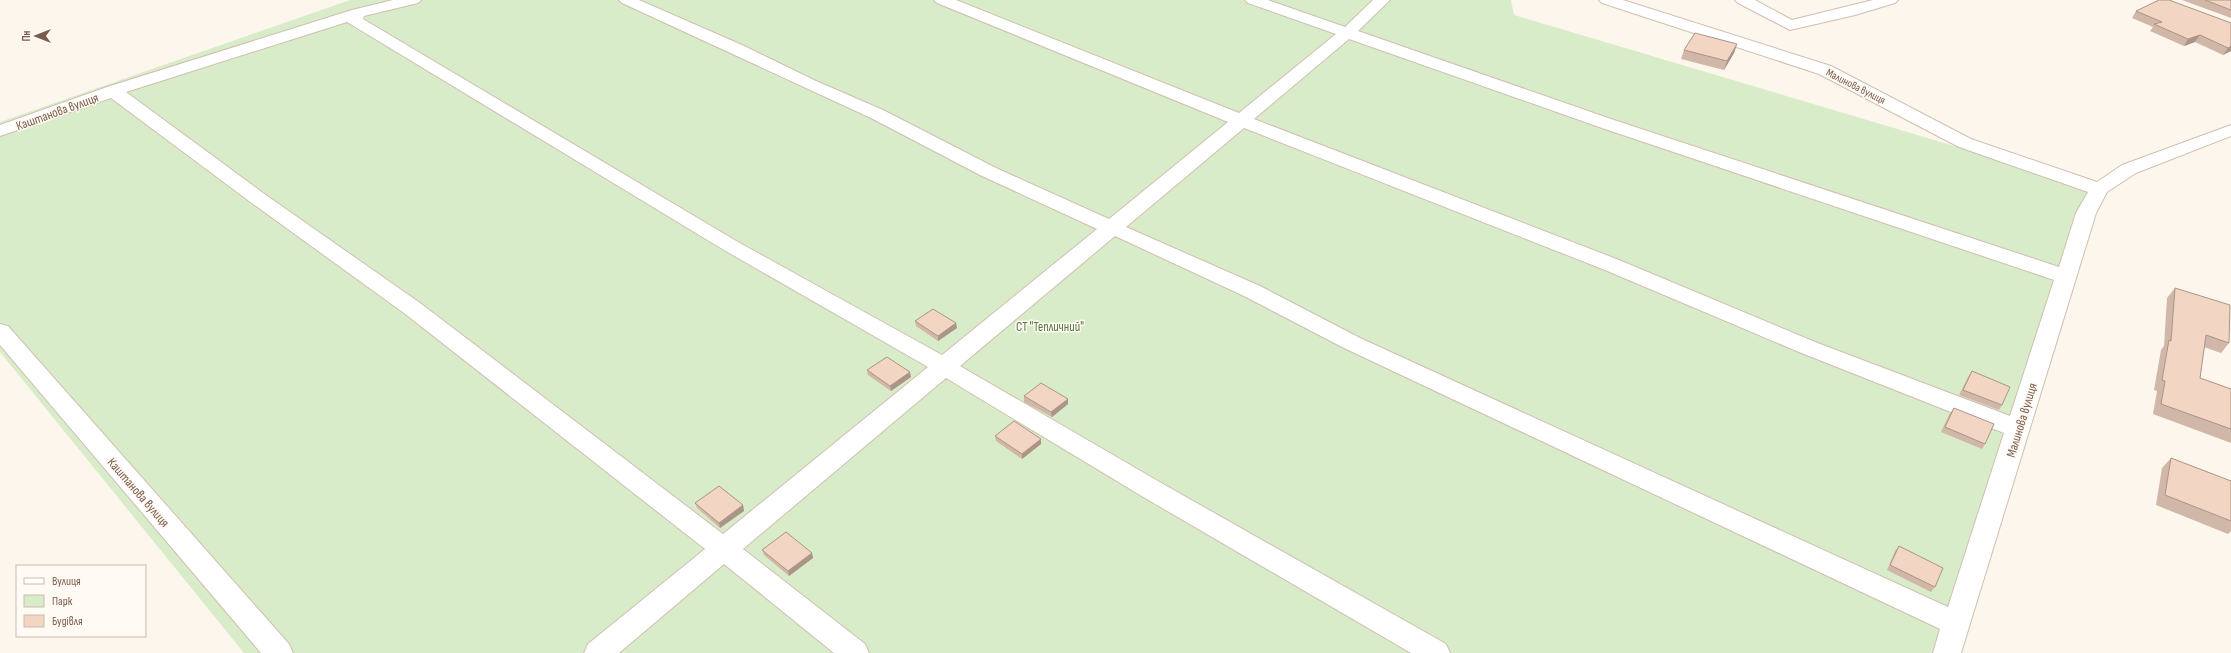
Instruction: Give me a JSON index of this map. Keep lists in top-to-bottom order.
{
  "streets": {
    "street": ["Малинова вулиця", "Каштанова вулиця"]
  },
  "parks": ["СТ \"Тепличний\""],
  "legend": ["Вулиця", "Парк", "Будівля"],
  "north": "left"
}
